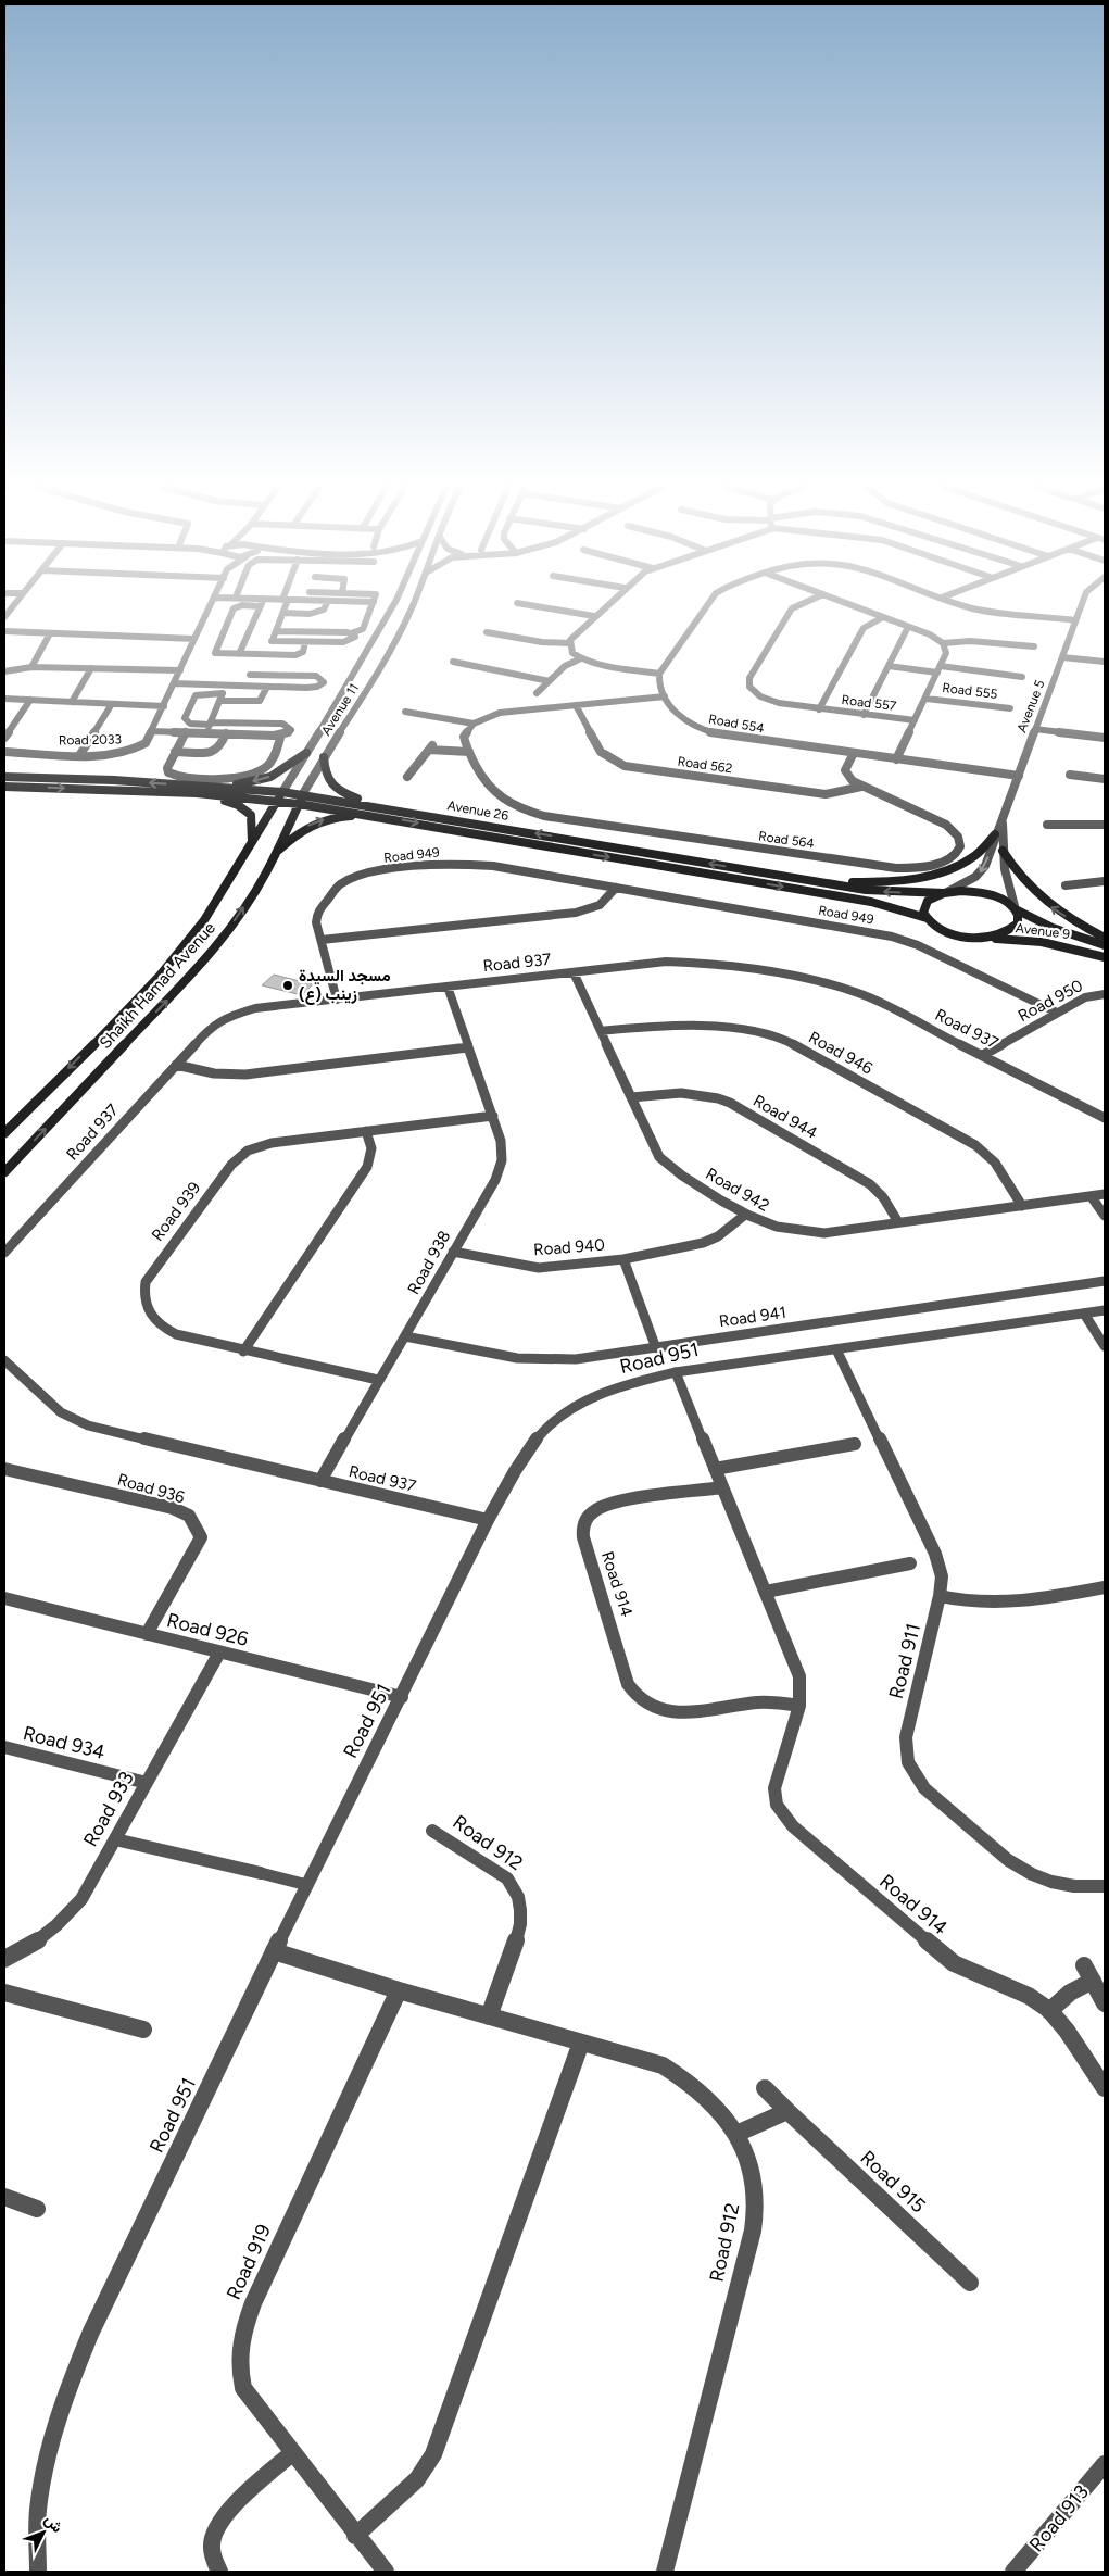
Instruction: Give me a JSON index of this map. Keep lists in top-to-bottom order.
{
  "streets": {
    "main road": ["Avenue 26", "Avenue 9", "Shaikh Hamad Avenue"],
    "street": [
      "Road 555",
      "Road 557",
      "Avenue 5",
      "Avenue 11",
      "Road 554",
      "Road 2033",
      "Road 562",
      "Road 564",
      "Road 949",
      "Road 937",
      "Road 950",
      "Road 946",
      "Road 944",
      "Road 942",
      "Road 939",
      "Road 940",
      "Road 938",
      "Road 941",
      "Road 951",
      "Road 936",
      "Road 914",
      "Road 926",
      "Road 911",
      "Road 934",
      "Road 933",
      "Road 912",
      "Road 915",
      "Road 919",
      "Road 913"
    ]
  },
  "crossings": [
    ["Road 555", "Road 557"],
    ["Road 555", "Road 554"],
    ["Avenue 5", "Road 554"],
    ["Avenue 5", "Avenue 26"],
    ["Avenue 5", "Avenue 9"],
    ["Avenue 11", "Avenue 26"],
    ["Avenue 11", "Shaikh Hamad Avenue"],
    ["Road 554", "Road 564"],
    ["Road 562", "Road 564"],
    ["Avenue 26", "Avenue 9"],
    ["Avenue 26", "Shaikh Hamad Avenue"],
    ["Road 949", "Road 937"],
    ["Road 949", "Road 950"],
    ["Road 937", "Road 950"],
    ["Road 937", "Road 942"],
    ["Road 937", "Road 938"],
    ["Road 937", "Road 951"],
    ["Road 946", "Road 942"],
    ["Road 944", "Road 942"],
    ["Road 942", "Road 940"],
    ["Road 939", "Road 938"],
    ["Road 940", "Road 938"],
    ["Road 940", "Road 941"],
    ["Road 938", "Road 941"],
    ["Road 951", "Road 914"],
    ["Road 951", "Road 926"],
    ["Road 951", "Road 911"],
    ["Road 951", "Road 912"],
    ["Road 936", "Road 926"],
    ["Road 926", "Road 933"],
    ["Road 934", "Road 933"],
    ["Road 912", "Road 919"]
  ],
  "places": ["مسجد السيدة زينب (ع)"],
  "north": "top right"
}
